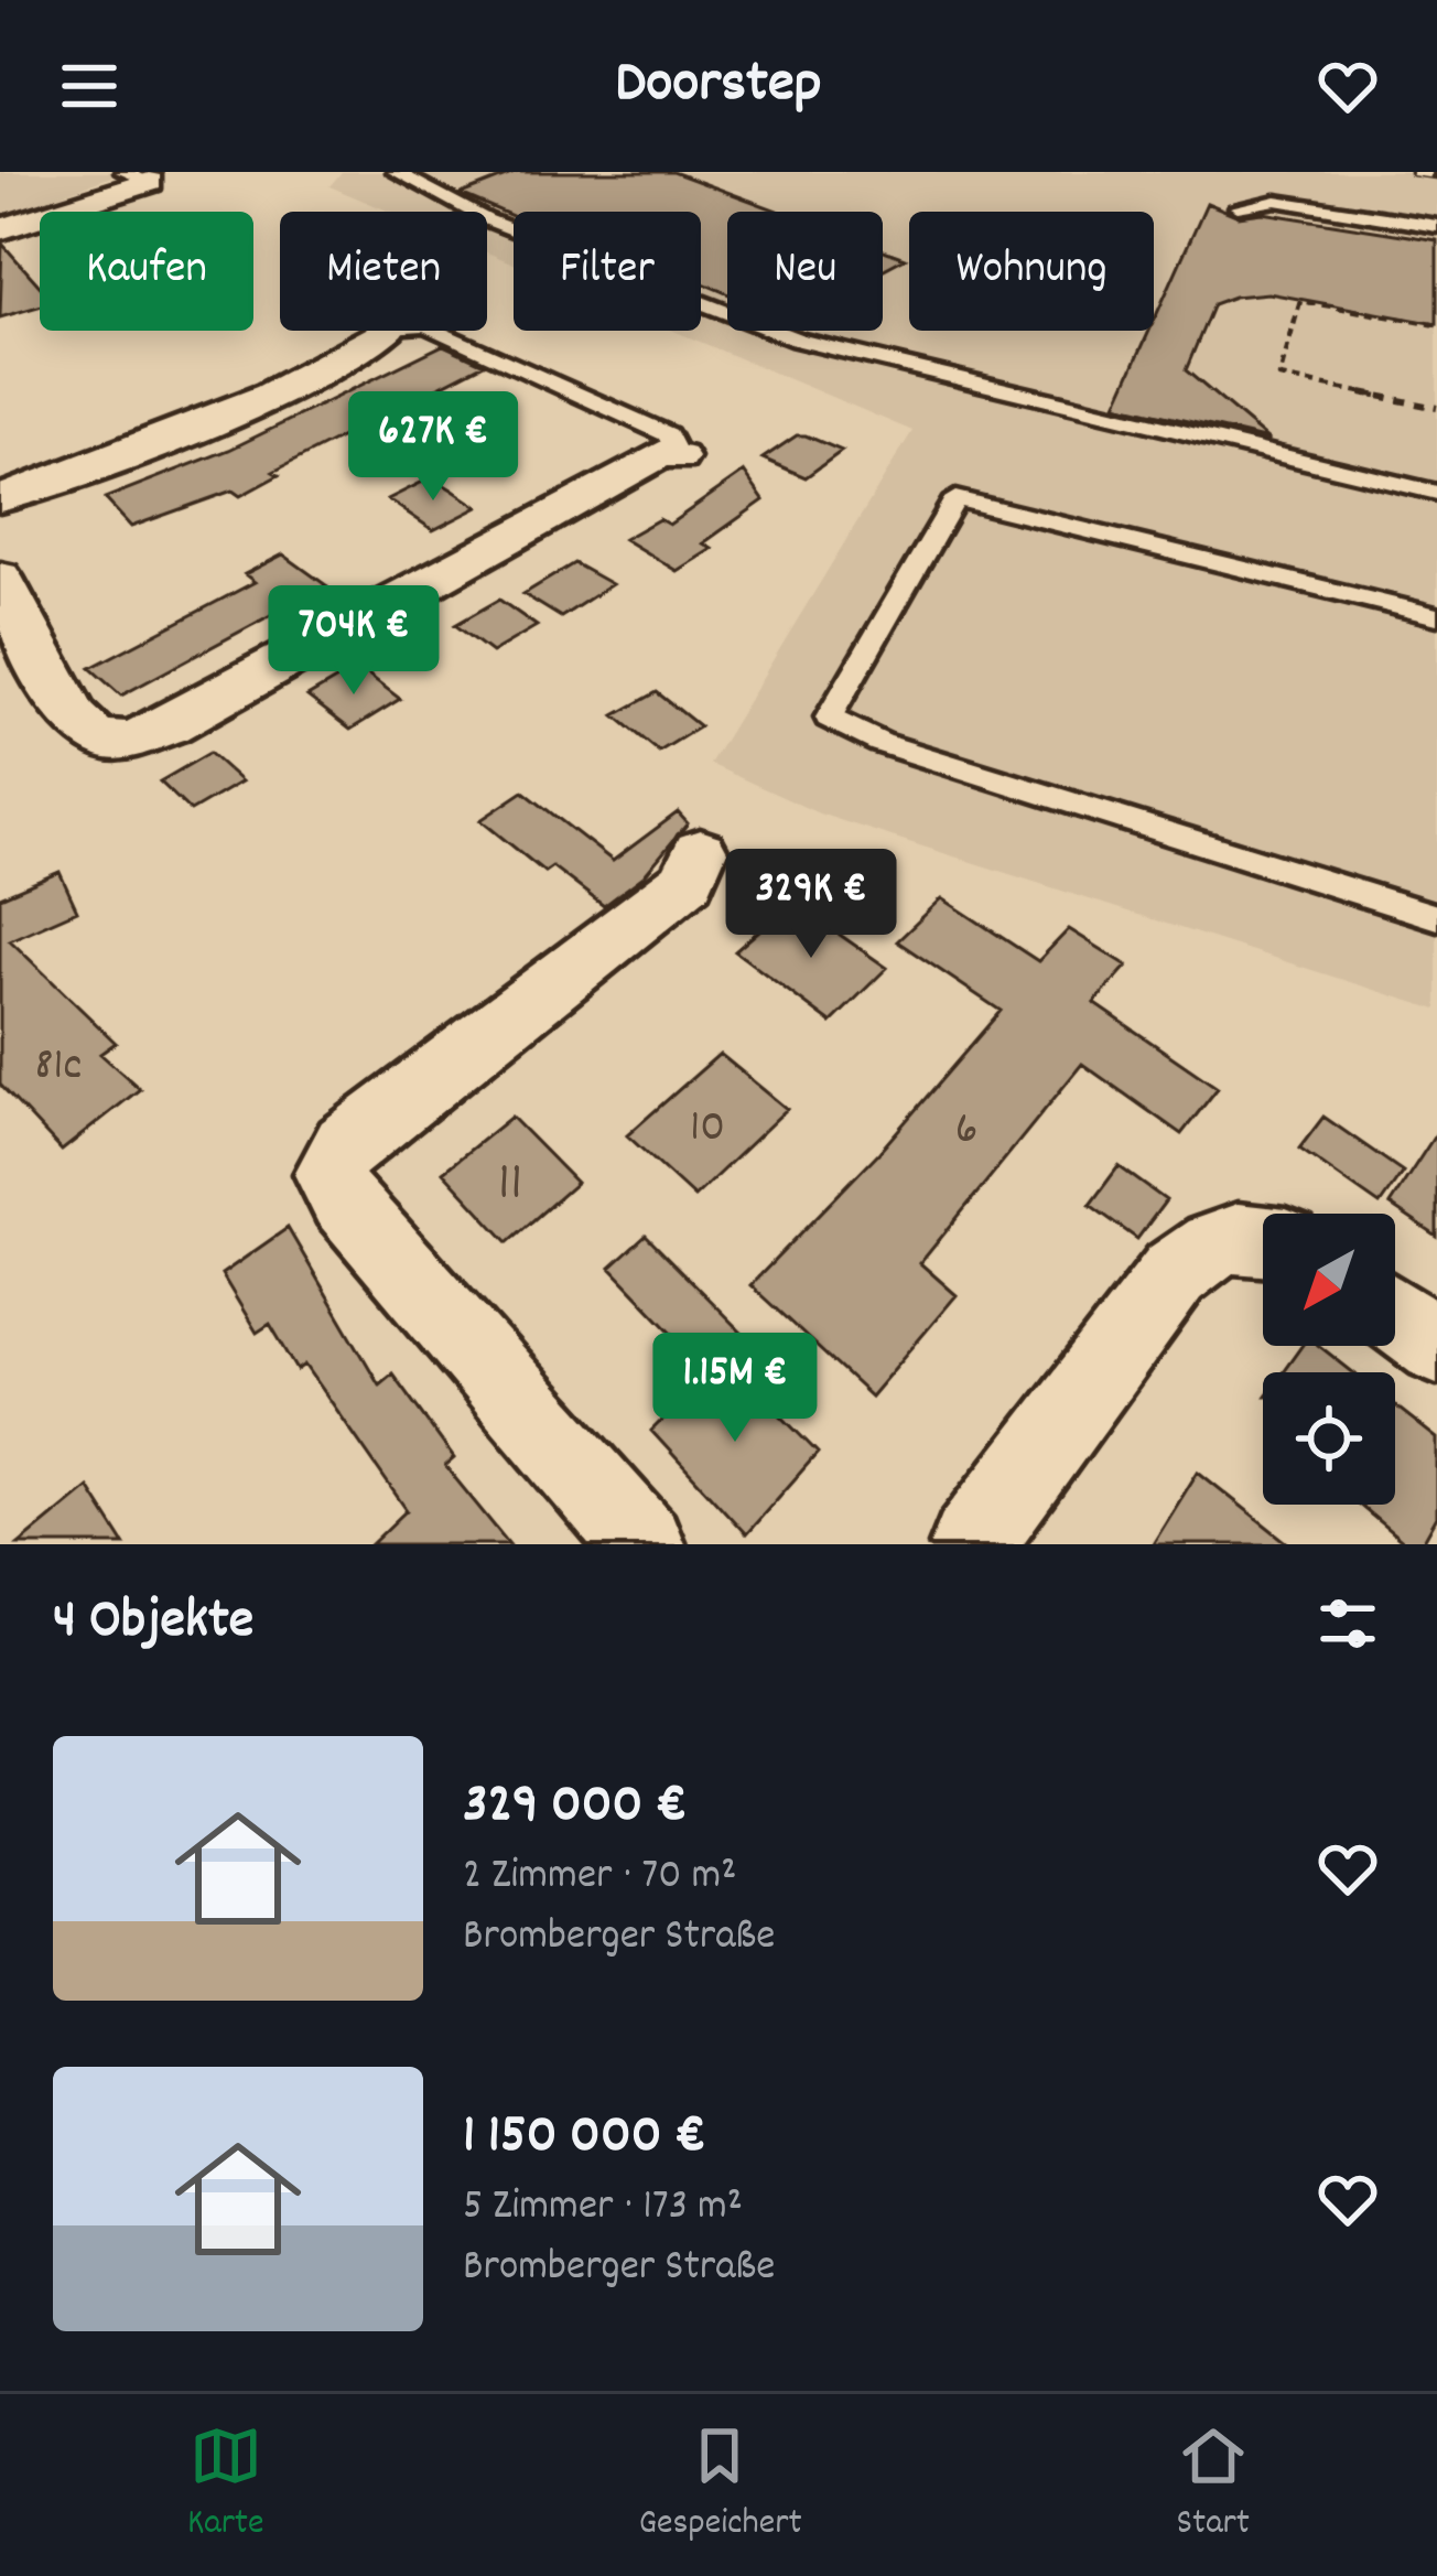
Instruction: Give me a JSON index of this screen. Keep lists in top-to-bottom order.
{
  "house_numbers": [
    "81c",
    "10",
    "6",
    "11"
  ],
  "north": "bottom left",
  "page": {
    "header": "Doorstep",
    "chip": [
      "Kaufen",
      "Mieten",
      "Filter",
      "Neu",
      "Wohnung"
    ],
    "price": [
      "627K €",
      "704K €",
      "329K €",
      "1.15M €"
    ],
    "heading": "4 Objekte",
    "list": [
      {
        "name": "329 000 €",
        "note": "2 Zimmer · 70 m² · Bromberger Straße"
      },
      {
        "name": "1 150 000 €",
        "note": "5 Zimmer · 173 m² · Bromberger Straße"
      }
    ],
    "tabs": ["Karte", "Gespeichert", "Start"]
  }
}
